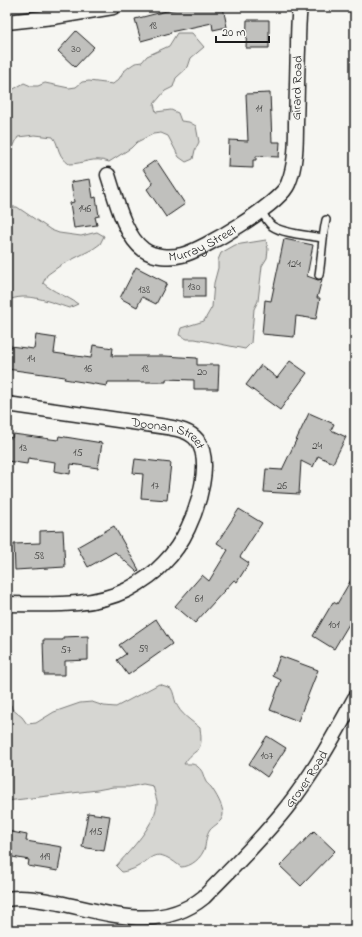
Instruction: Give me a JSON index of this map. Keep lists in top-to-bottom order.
{
  "streets": {
    "street": [
      "Girard Road",
      "Murray Street",
      "Doonan Street",
      "Grover Road"
    ]
  },
  "crossings": [
    ["Girard Road", "Murray Street"]
  ],
  "house_numbers": [
    "18",
    "30",
    "11",
    "146",
    "124",
    "130",
    "138",
    "14",
    "16",
    "18",
    "20",
    "24",
    "13",
    "15",
    "17",
    "26",
    "58",
    "61",
    "101",
    "59",
    "57",
    "107",
    "115",
    "119"
  ],
  "scale_bar": "20 m"
}
